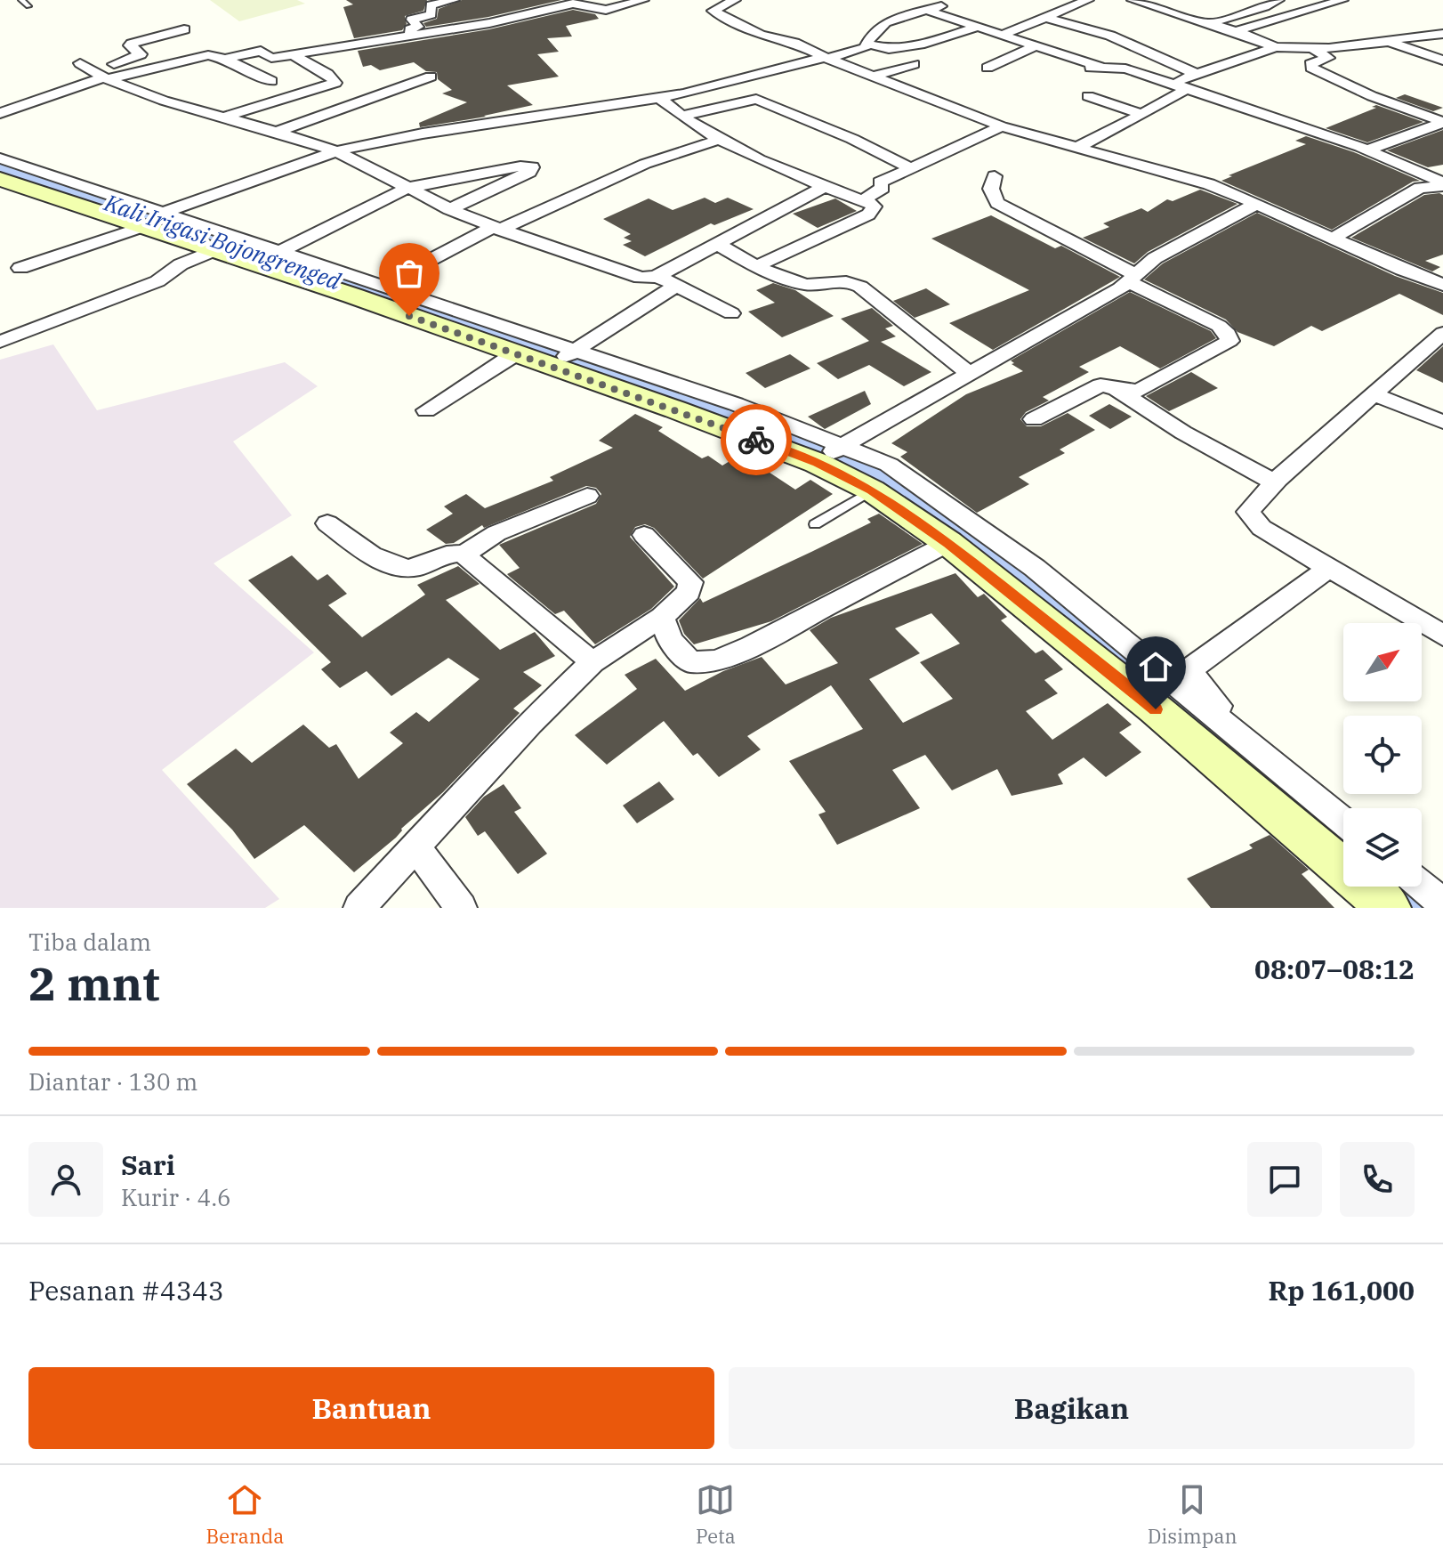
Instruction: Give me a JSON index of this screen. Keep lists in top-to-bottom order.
{
  "water": ["Kali Irigasi Bojongrenged"],
  "north": "top right",
  "page": {
    "heading": ["2 mnt", "Tiba dalam", "08:07–08:12"],
    "panel": [
      "Sari",
      "Kurir · 4.6",
      "Pesanan #4343",
      "Rp 161,000"
    ],
    "bar": "Diantar · 130 m",
    "buttons": ["Bantuan", "Bagikan"],
    "tabs": ["Beranda", "Peta", "Disimpan"]
  }
}
